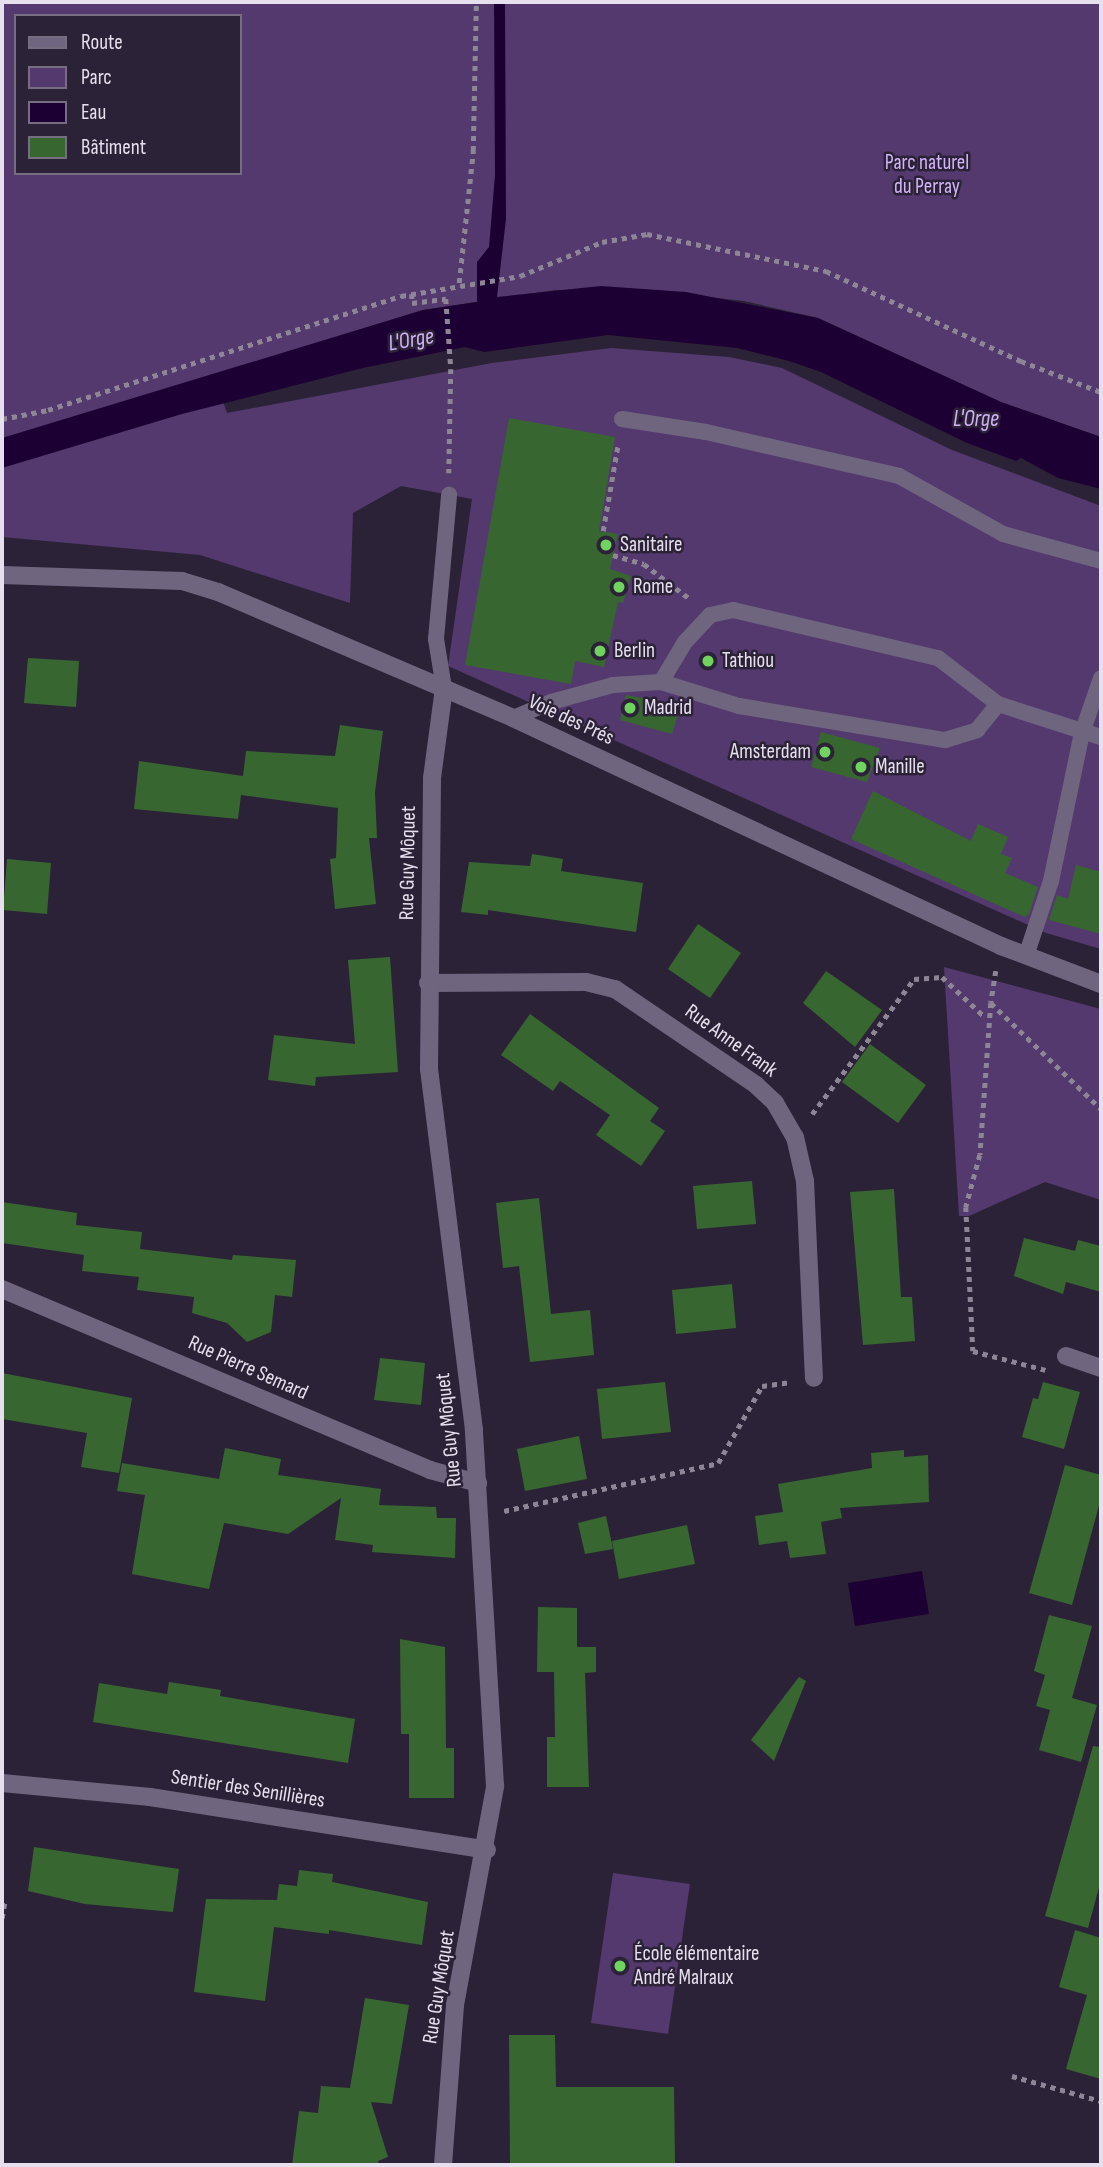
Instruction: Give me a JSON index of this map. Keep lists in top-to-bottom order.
{
  "streets": {
    "street": [
      "Voie des Prés",
      "Rue Guy Môquet",
      "Rue Anne Frank",
      "Rue Pierre Semard",
      "Sentier des Senillières"
    ]
  },
  "crossings": [
    ["Voie des Prés", "Rue Guy Môquet"],
    ["Rue Guy Môquet", "Rue Anne Frank"],
    ["Rue Guy Môquet", "Rue Pierre Semard"],
    ["Rue Guy Môquet", "Sentier des Senillières"]
  ],
  "water": ["L'Orge"],
  "parks": ["Parc naturel du Perray"],
  "places": [
    "Sanitaire",
    "Rome",
    "Berlin",
    "Tathiou",
    "Madrid",
    "Amsterdam",
    "Manille",
    "École élémentaire André Malraux"
  ],
  "legend": [
    "Route",
    "Parc",
    "Eau",
    "Bâtiment"
  ]
}
